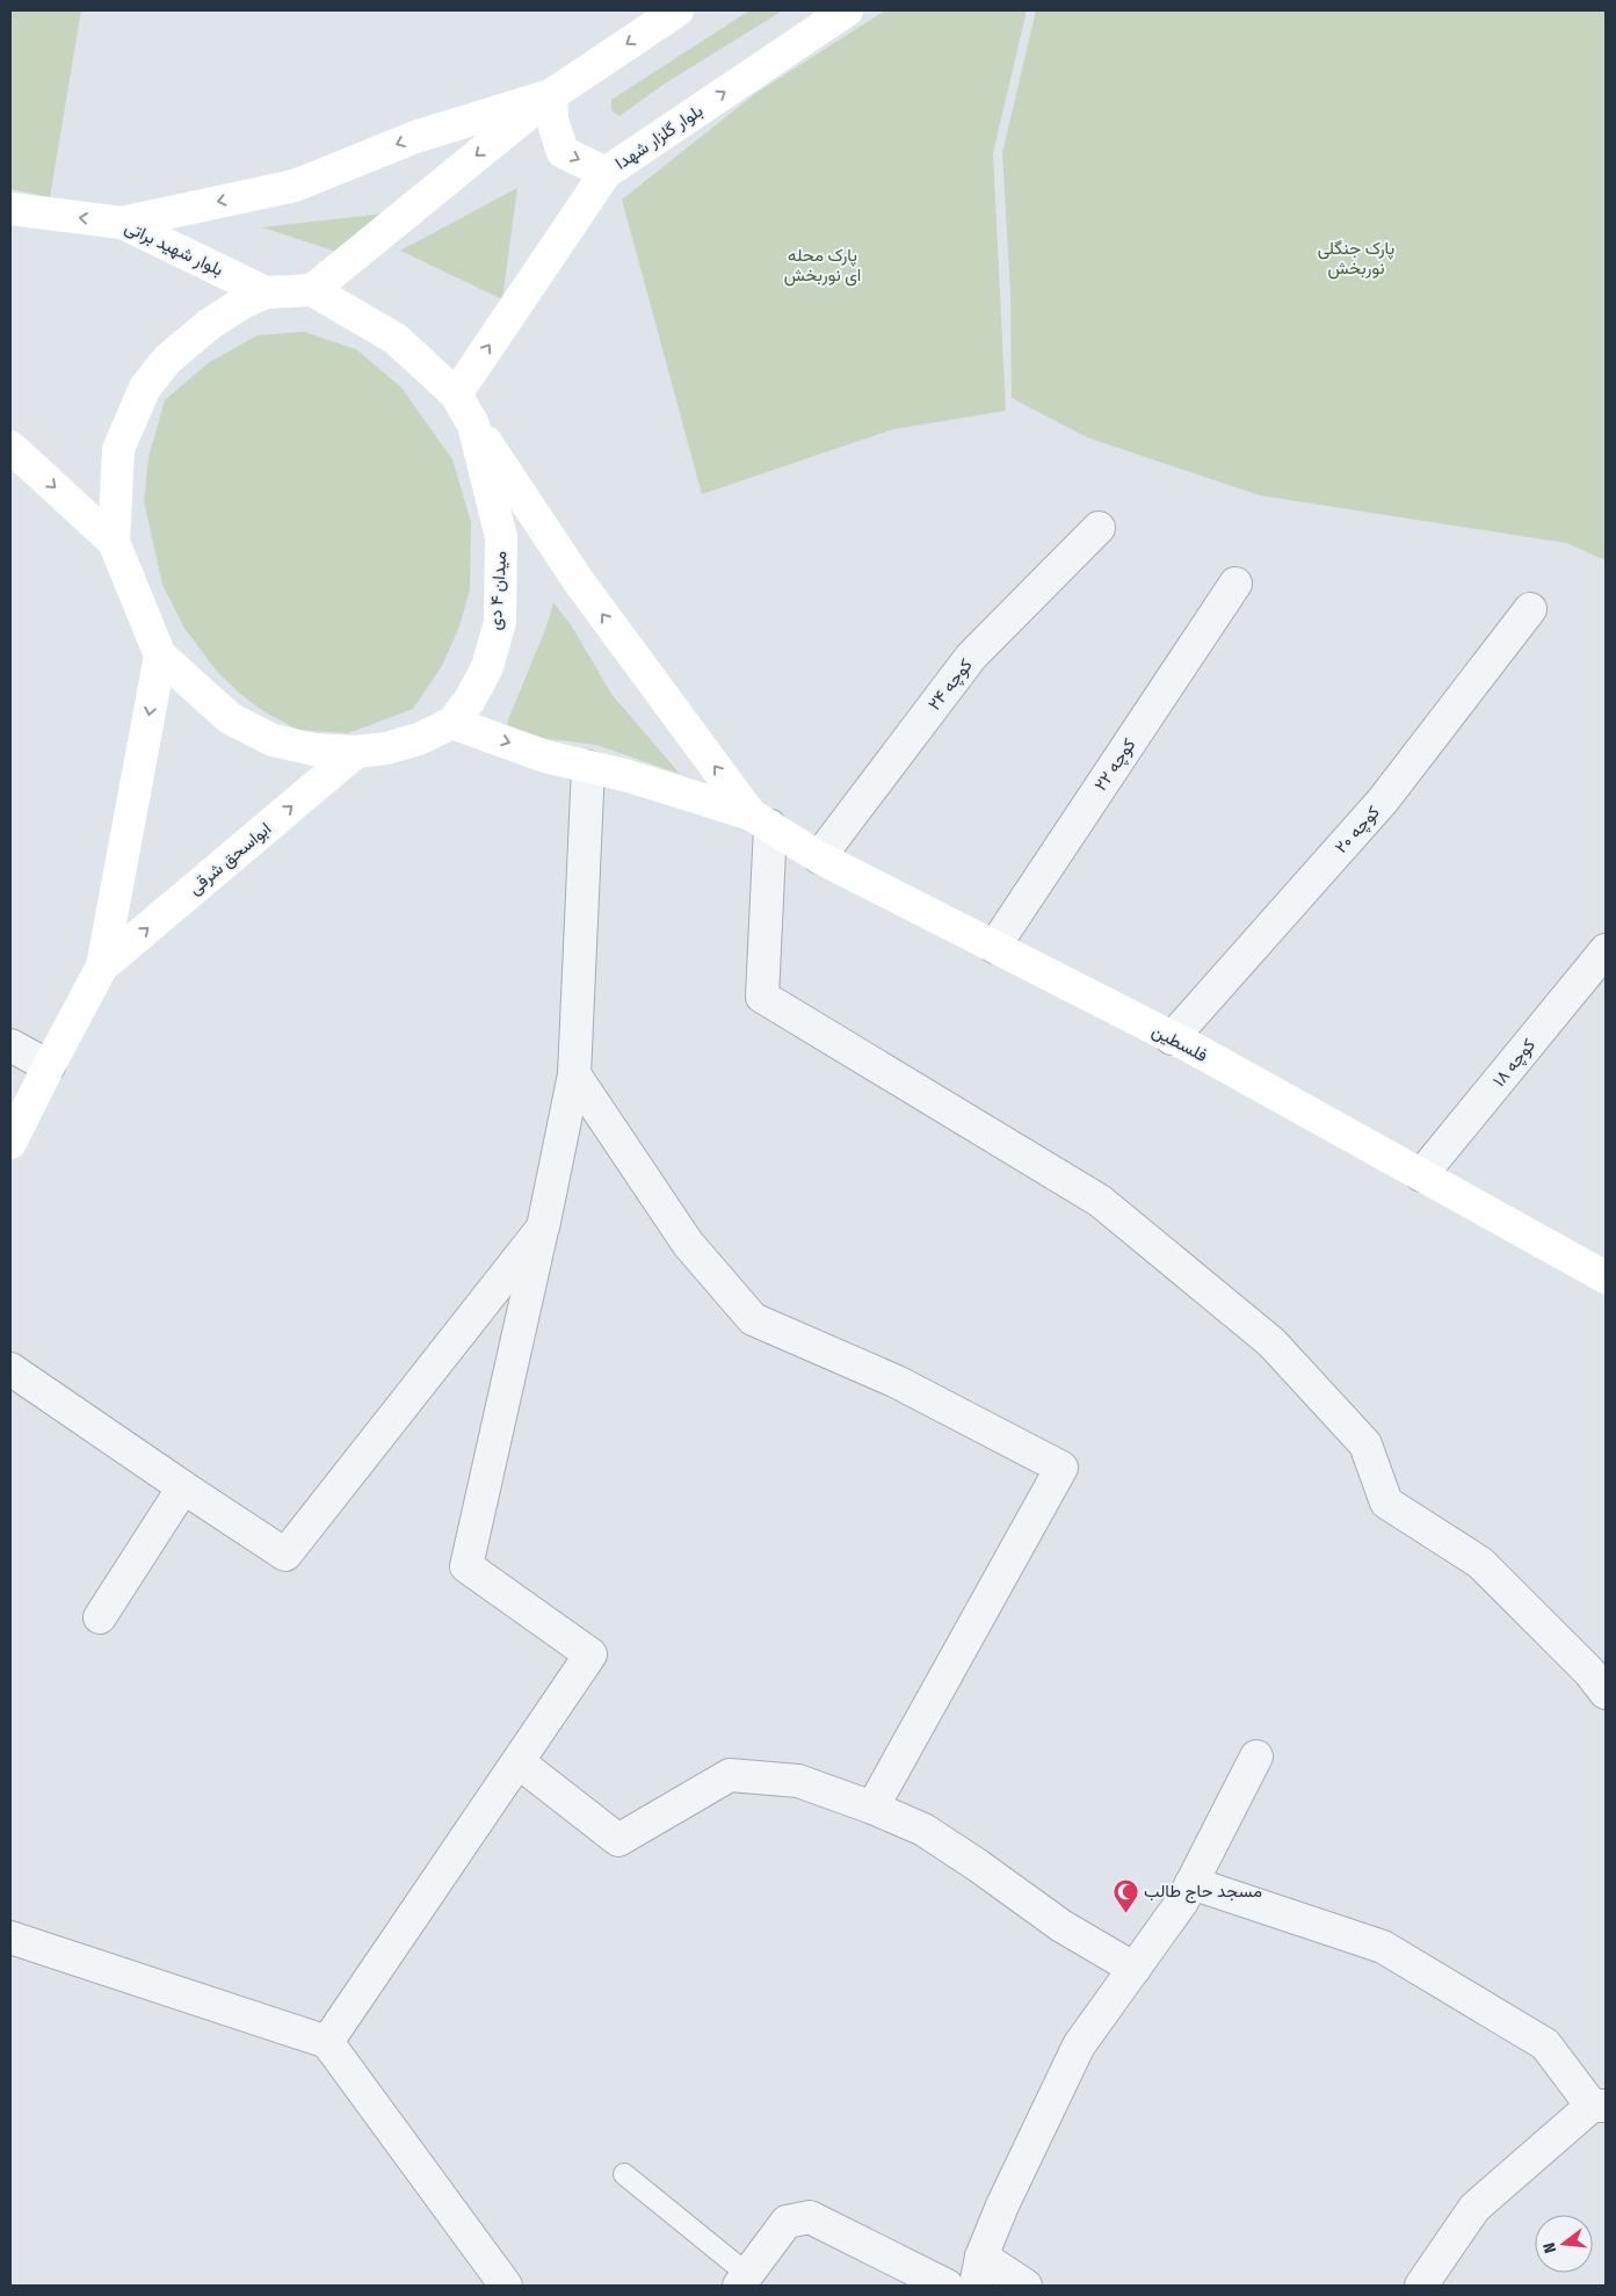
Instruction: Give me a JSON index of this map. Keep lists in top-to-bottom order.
{
  "streets": {
    "main road": [
      "بلوار گلزار شهدا",
      "بلوار شهید براتی",
      "میدان ۴ دی",
      "ابواسحق شرقی",
      "فلسطین"
    ],
    "street": [
      "کوچه ۲۴",
      "کوچه ۲۲",
      "کوچه ۲۰",
      "کوچه ۱۸"
    ]
  },
  "crossings": [
    ["بلوار گلزار شهدا", "میدان ۴ دی"],
    ["بلوار شهید براتی", "میدان ۴ دی"],
    ["میدان ۴ دی", "ابواسحق شرقی"],
    ["کوچه ۲۴", "فلسطین"],
    ["کوچه ۲۲", "فلسطین"],
    ["کوچه ۲۰", "فلسطین"],
    ["فلسطین", "کوچه ۱۸"]
  ],
  "one_way": ["بلوار شهید براتی"],
  "parks": ["پارک جنگلی نوربخش", "پارک محله ای نوربخش"],
  "places": {
    "mosque": ["مسجد حاج طالب"]
  },
  "north": "left"
}
